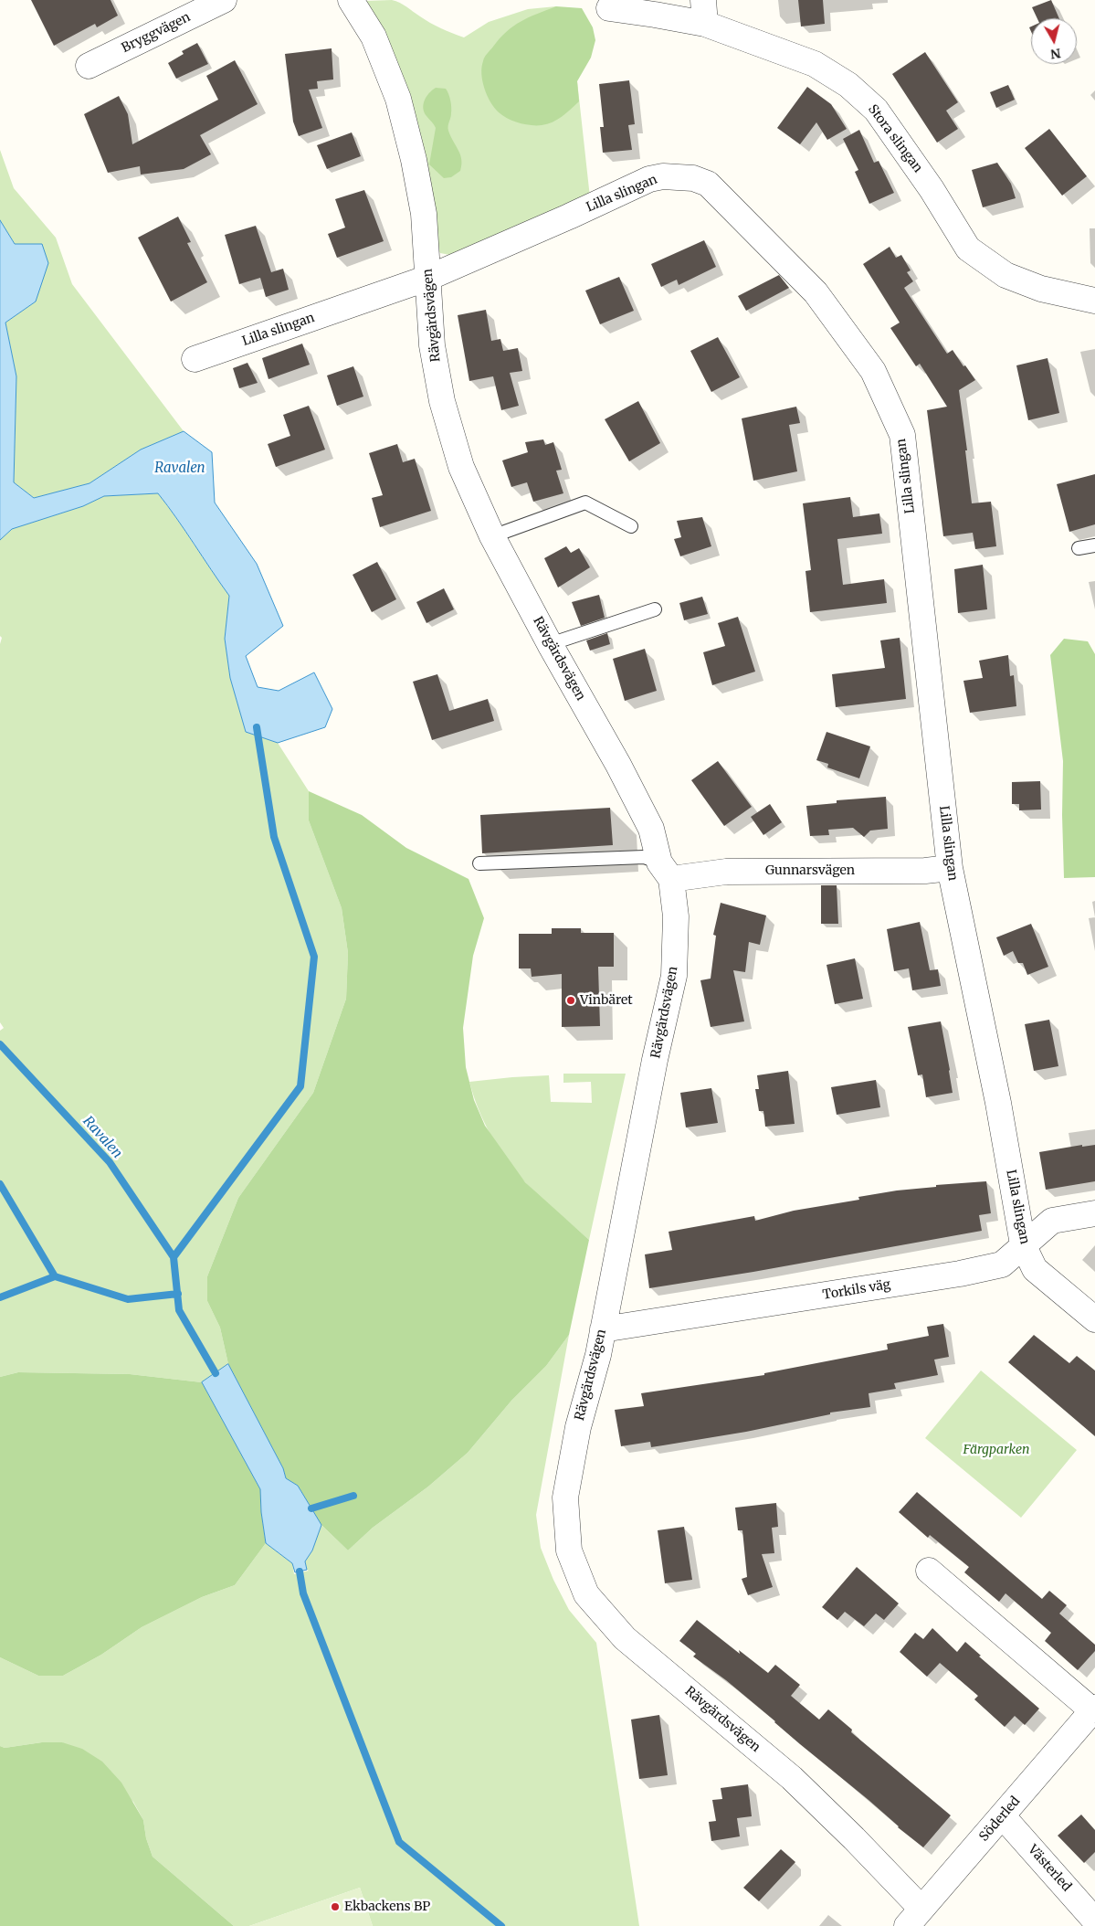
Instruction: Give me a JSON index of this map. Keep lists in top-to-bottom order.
{
  "streets": {
    "street": [
      "Bryggvägen",
      "Stora slingan",
      "Lilla slingan",
      "Rävgärdsvägen",
      "Gunnarsvägen",
      "Torkils väg",
      "Söderled",
      "Västerled"
    ]
  },
  "crossings": [
    ["Lilla slingan", "Rävgärdsvägen"],
    ["Lilla slingan", "Gunnarsvägen"],
    ["Lilla slingan", "Torkils väg"],
    ["Rävgärdsvägen", "Gunnarsvägen"],
    ["Rävgärdsvägen", "Torkils väg"],
    ["Rävgärdsvägen", "Söderled"],
    ["Söderled", "Västerled"]
  ],
  "water": ["Ravalen"],
  "parks": ["Färgparken"],
  "places": ["Vinbäret", "Ekbackens BP"],
  "north": "bottom"
}
